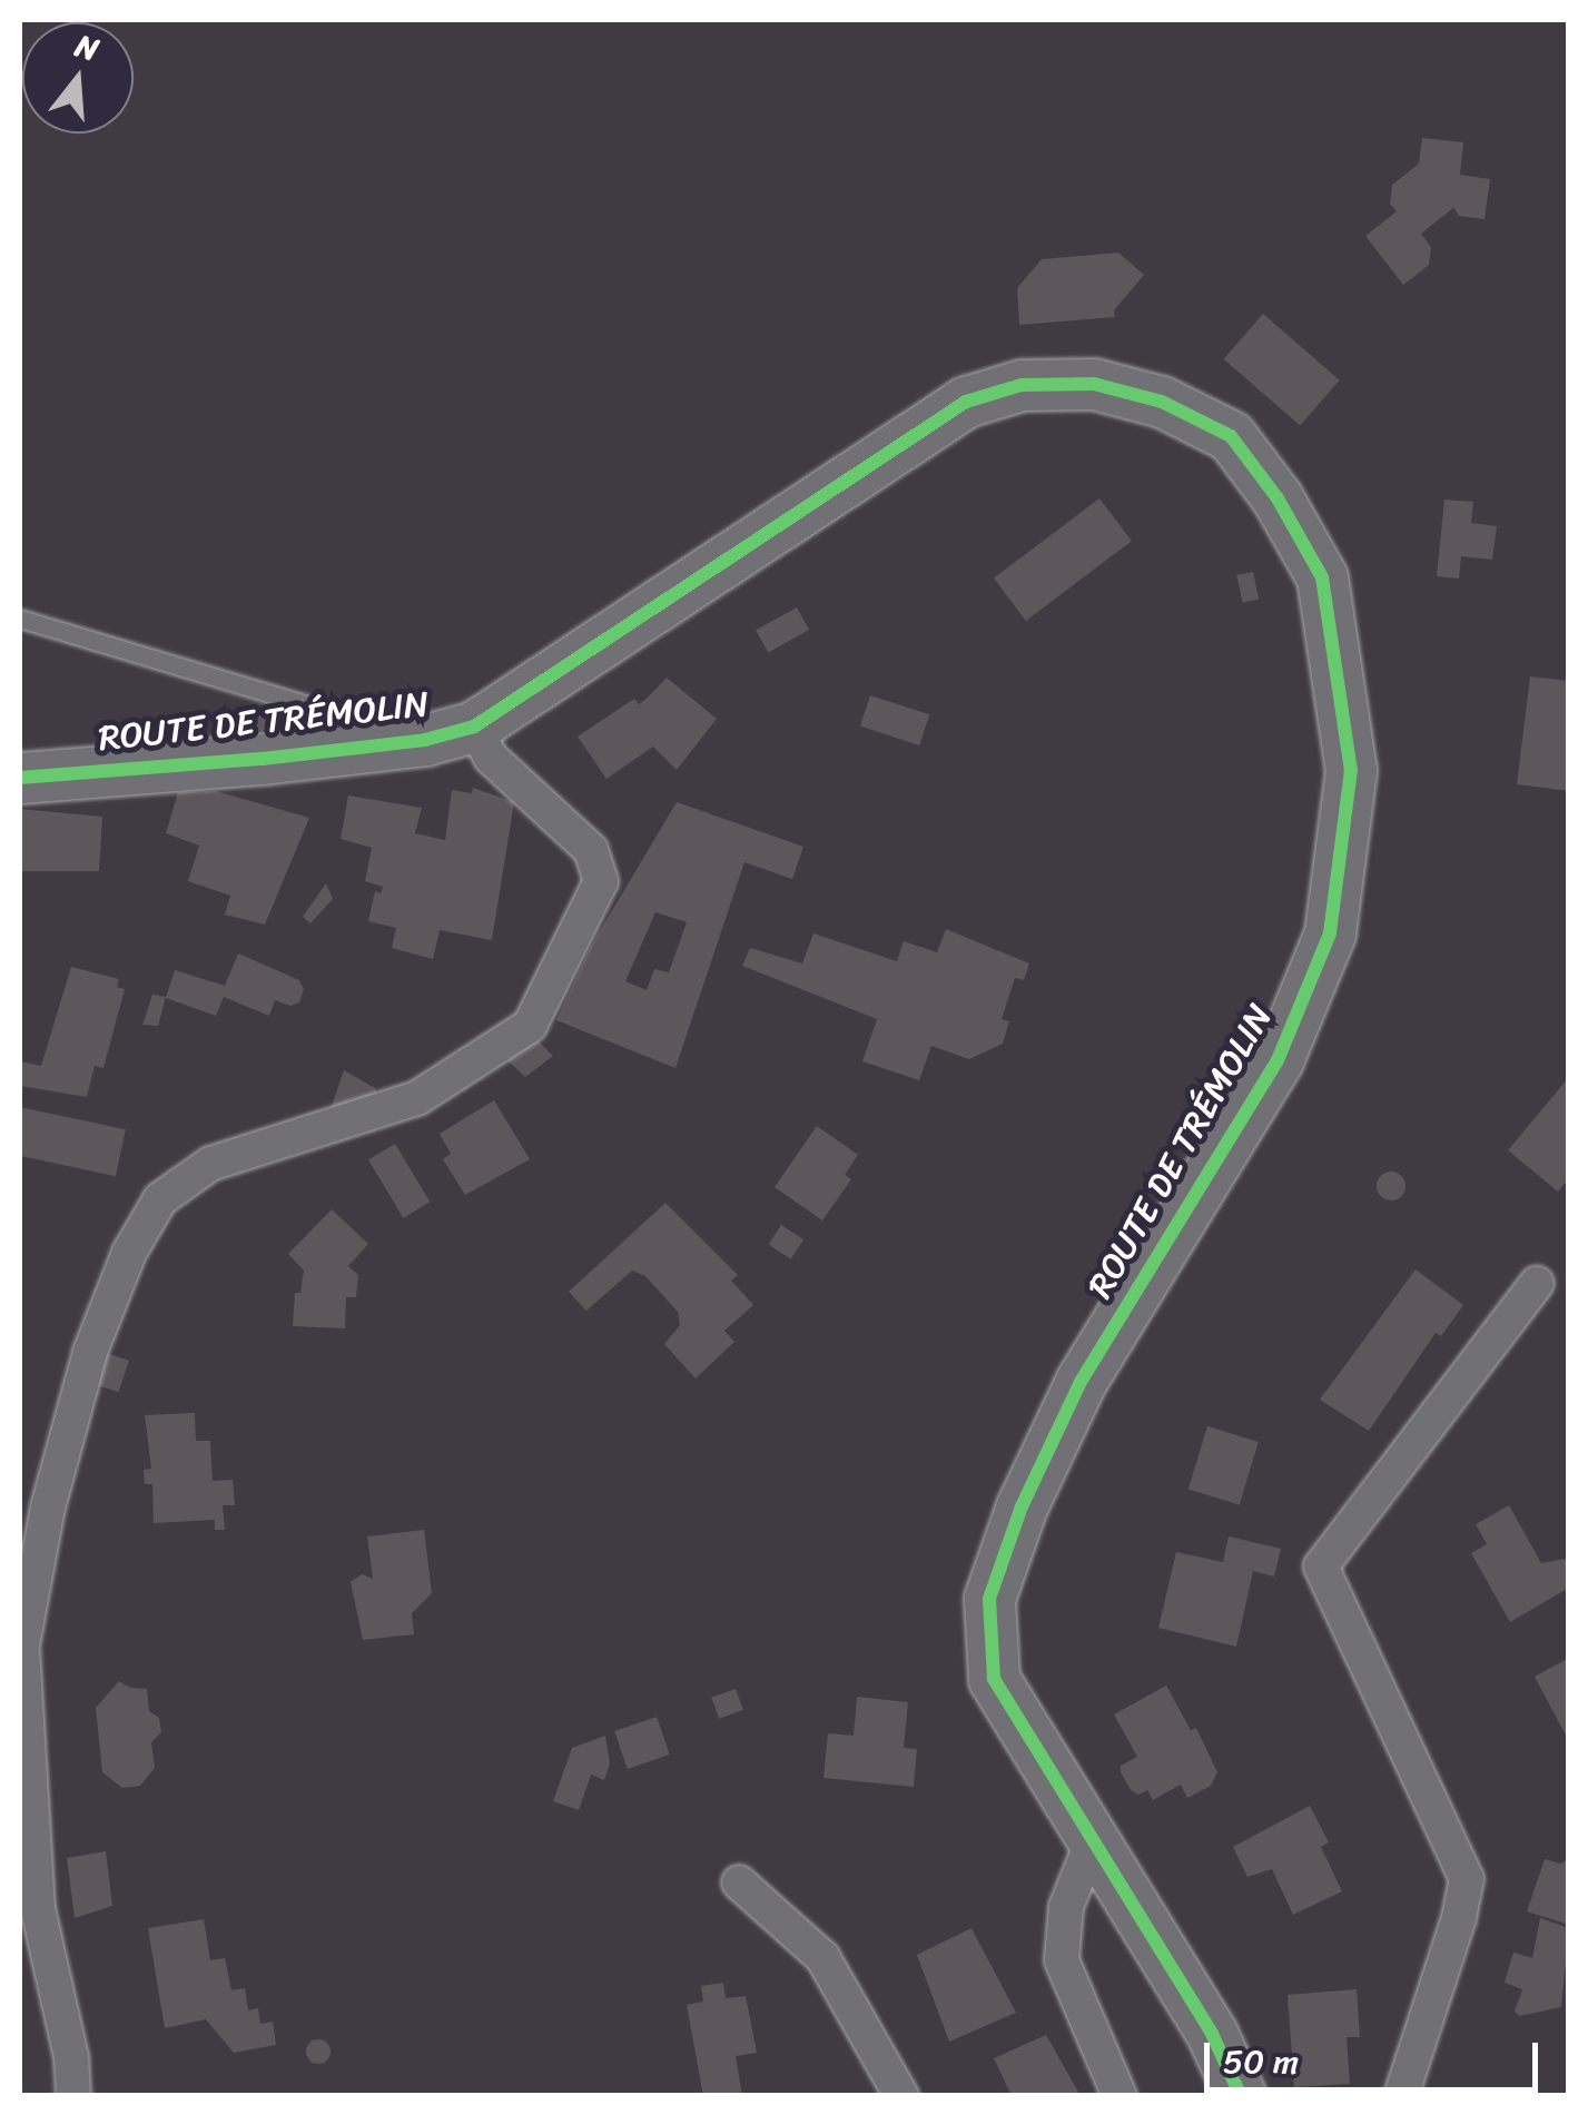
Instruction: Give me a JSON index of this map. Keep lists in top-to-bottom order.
{
  "streets": {
    "street": ["ROUTE DE TRÉMOLIN"]
  },
  "scale_bar": "50 m",
  "north": "top"
}
